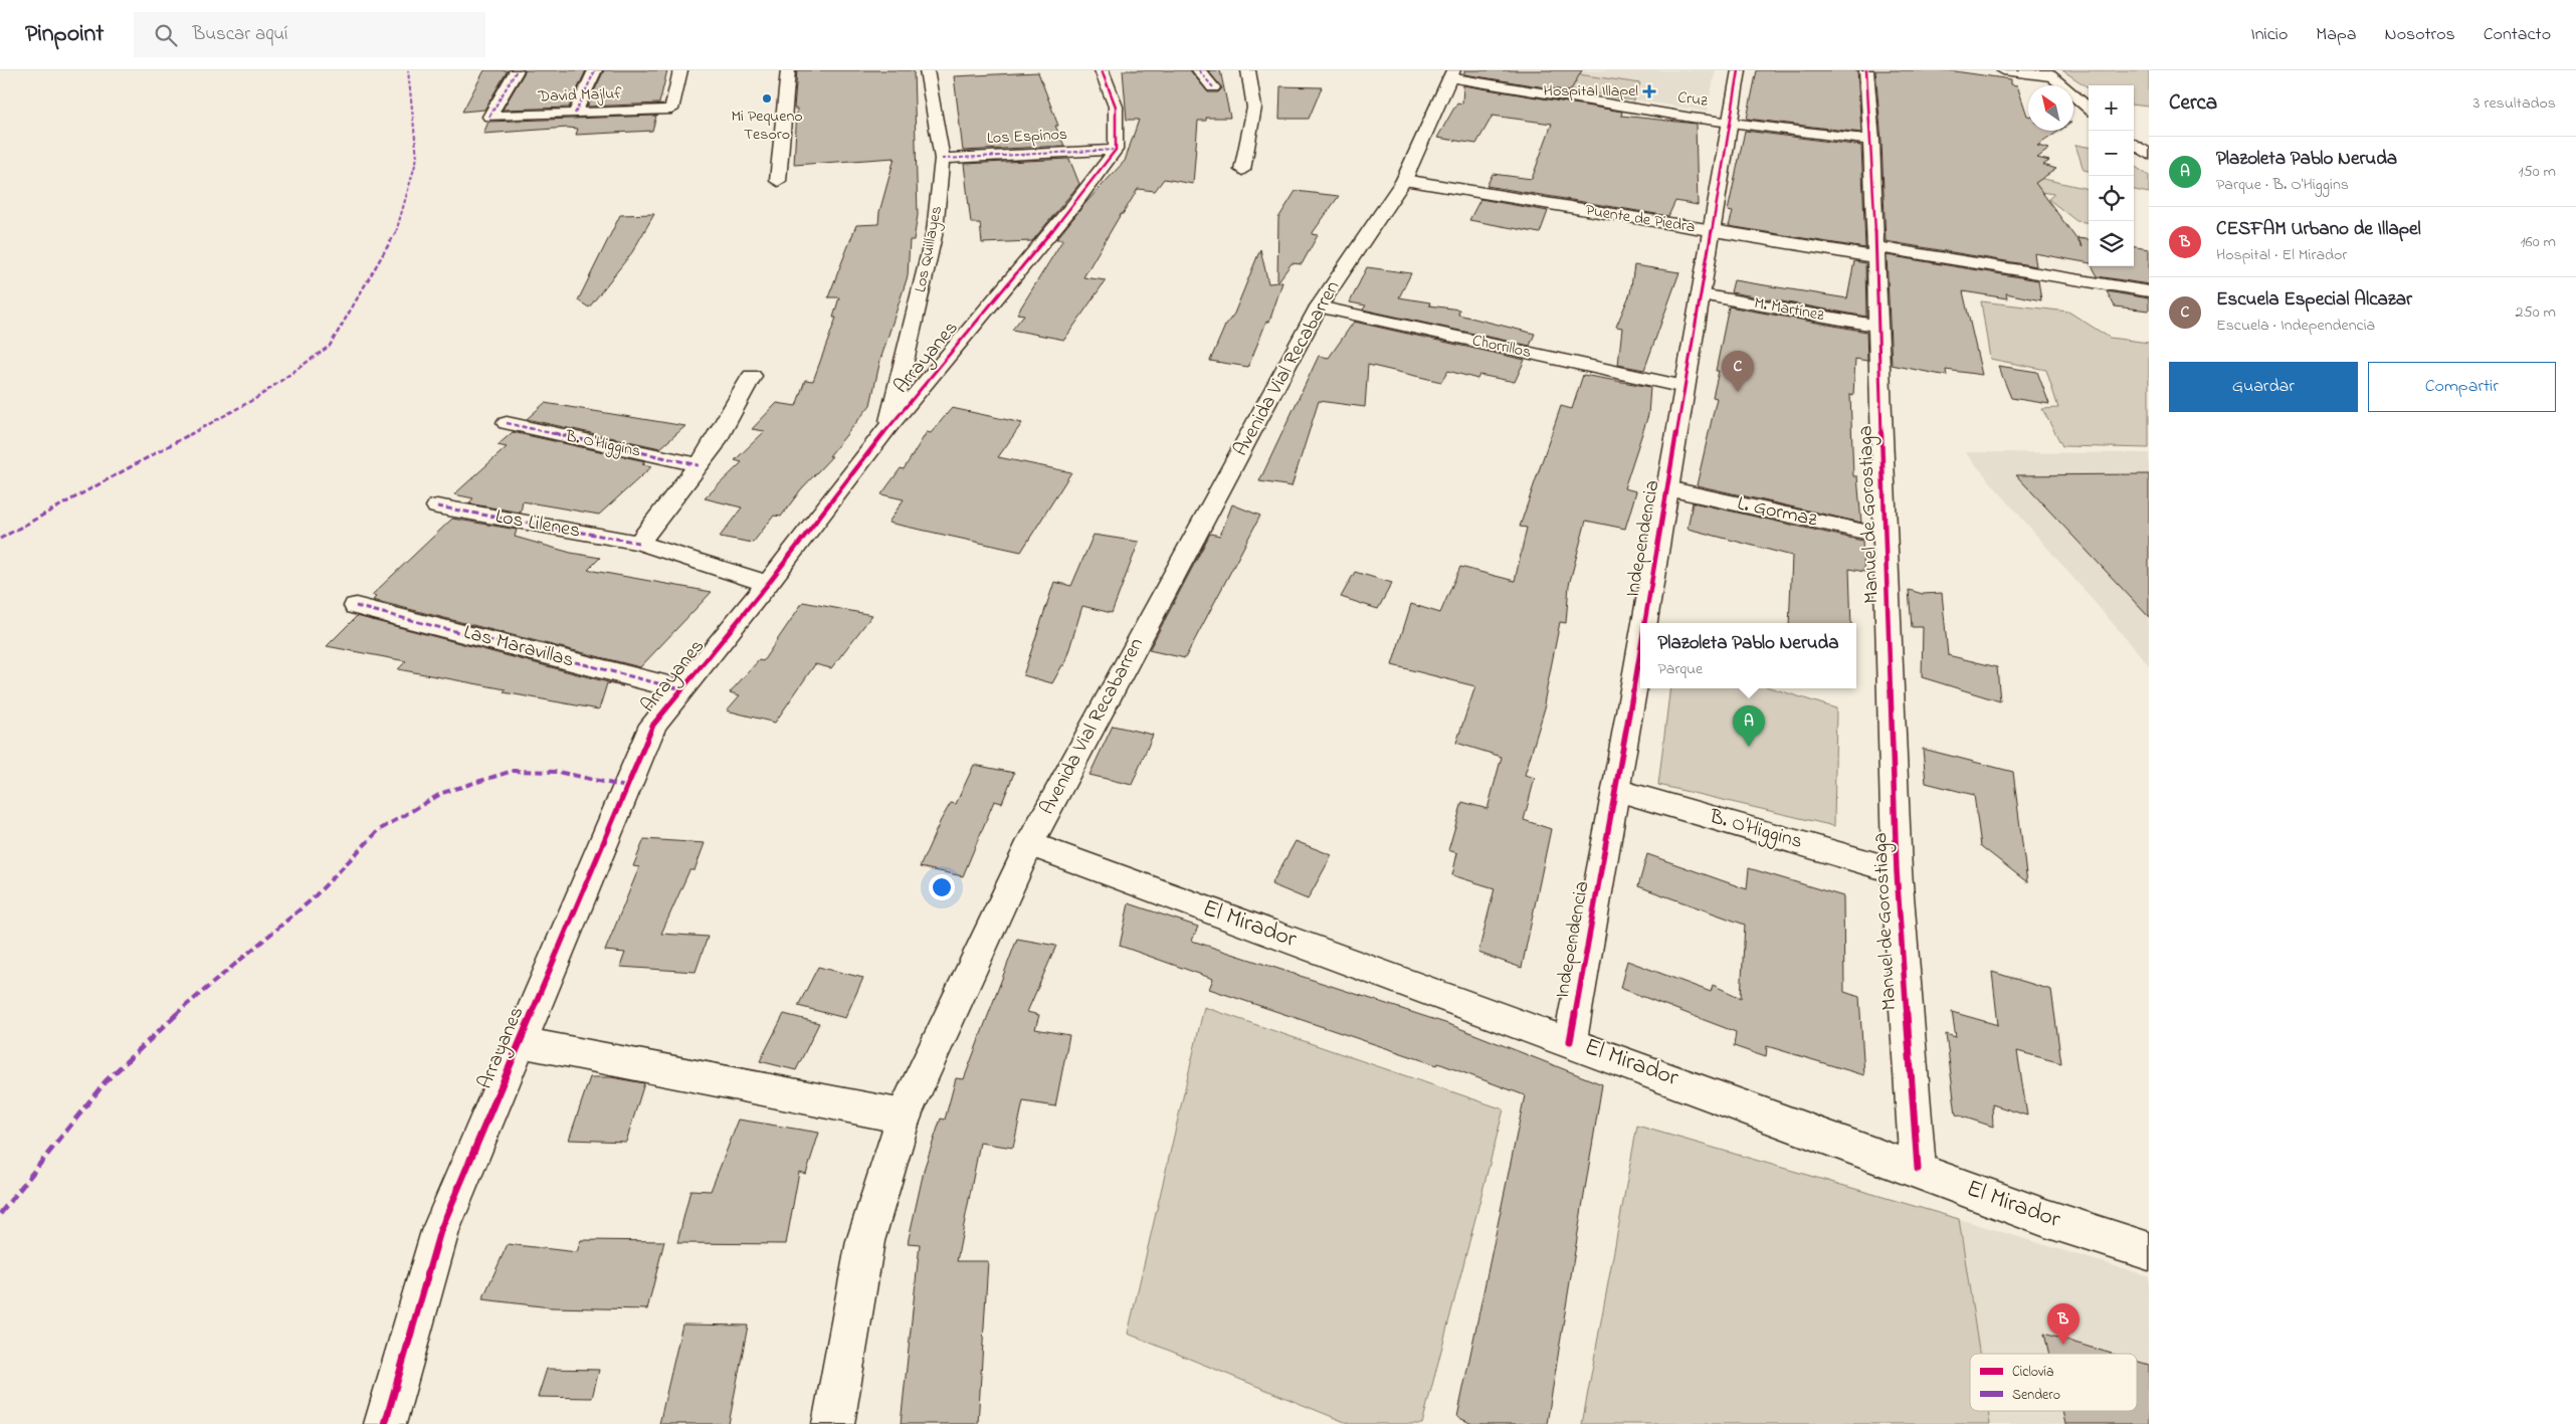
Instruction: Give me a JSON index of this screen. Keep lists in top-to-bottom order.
{
  "streets": {
    "street": [
      "David Majluf",
      "Cruz",
      "Los Espinos",
      "Puente de Piedra",
      "Los Quillayes",
      "M. Martínez",
      "Chorrillos",
      "Arrayanes",
      "Avenida Vial Recabarren",
      "B. O'Higgins",
      "L. Gormaz",
      "Manuel de Gorostiaga",
      "Los Lilenes",
      "Independencia",
      "Las Maravillas",
      "El Mirador"
    ]
  },
  "crossings": [
    ["Cruz", "Avenida Vial Recabarren"],
    ["Cruz", "Manuel de Gorostiaga"],
    ["Cruz", "Independencia"],
    ["Los Espinos", "Los Quillayes"],
    ["Los Espinos", "Arrayanes"],
    ["Puente de Piedra", "Avenida Vial Recabarren"],
    ["Puente de Piedra", "Manuel de Gorostiaga"],
    ["Puente de Piedra", "Independencia"],
    ["Los Quillayes", "Arrayanes"],
    ["M. Martínez", "Manuel de Gorostiaga"],
    ["M. Martínez", "Independencia"],
    ["Chorrillos", "Avenida Vial Recabarren"],
    ["Chorrillos", "Independencia"],
    ["Arrayanes", "Las Maravillas"],
    ["Avenida Vial Recabarren", "El Mirador"],
    ["B. O'Higgins", "Manuel de Gorostiaga"],
    ["B. O'Higgins", "Independencia"],
    ["L. Gormaz", "Manuel de Gorostiaga"],
    ["L. Gormaz", "Independencia"],
    ["Manuel de Gorostiaga", "El Mirador"],
    ["Independencia", "El Mirador"]
  ],
  "places": {
    "health": ["Hospital Illapel"],
    "other": ["Mi Pequeno Tesoro"]
  },
  "legend": ["Ciclovía", "Sendero"],
  "north": "top left",
  "page": {
    "header": "Pinpoint",
    "search": "Buscar aquí",
    "nav": [
      "Inicio",
      "Mapa",
      "Nosotros",
      "Contacto"
    ],
    "heading": ["Cerca", "3 resultados"],
    "map_buttons": ["+", "−"],
    "list": [
      {
        "mark": "A",
        "name": "Plazoleta Pablo Neruda",
        "note": "Parque · B. O'Higgins",
        "value": "150 m"
      },
      {
        "mark": "B",
        "name": "CESFAM Urbano de Illapel",
        "note": "Hospital · El Mirador",
        "value": "160 m"
      },
      {
        "mark": "C",
        "name": "Escuela Especial Alcazar",
        "note": "Escuela · Independencia",
        "value": "250 m"
      }
    ],
    "buttons": ["Guardar", "Compartir"],
    "pins": ["C", "A", "B"],
    "popup": ["Plazoleta Pablo Neruda", "Parque"]
  }
}
